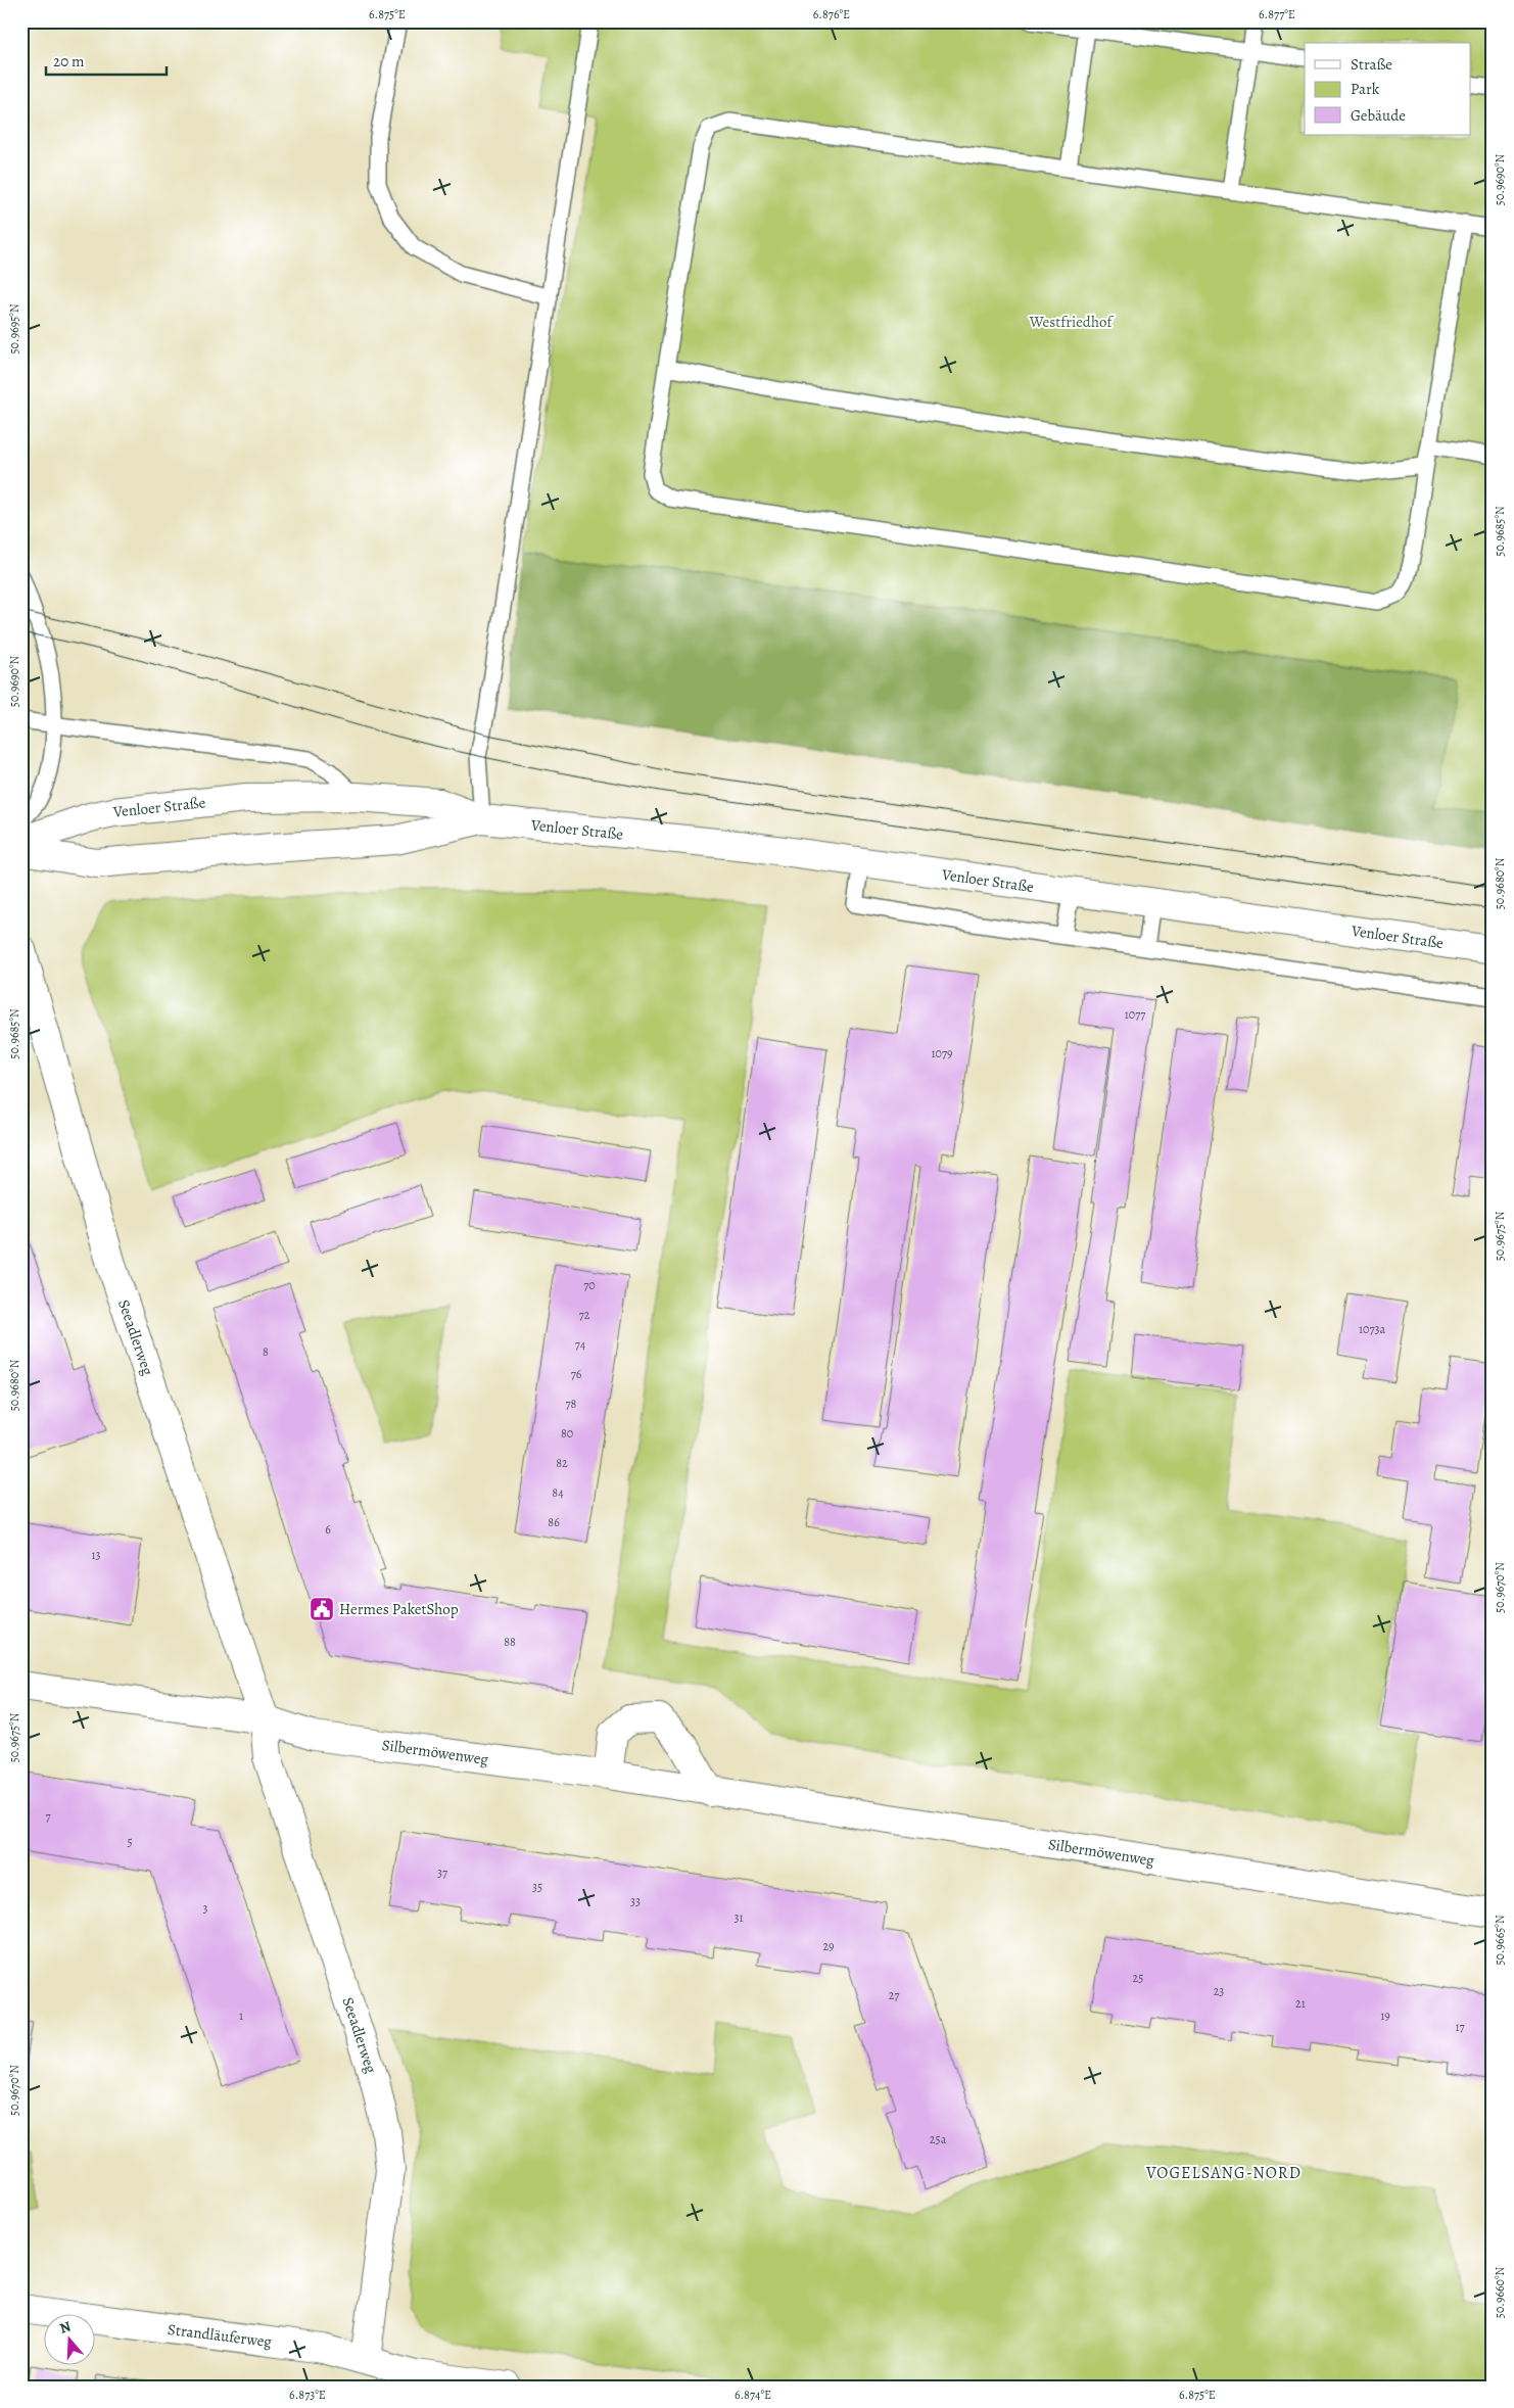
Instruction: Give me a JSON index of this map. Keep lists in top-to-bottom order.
{
  "streets": {
    "street": [
      "Venloer Straße",
      "Seeadlerweg",
      "Silbermöwenweg",
      "Strandläuferweg"
    ]
  },
  "crossings": [
    ["Seeadlerweg", "Silbermöwenweg"],
    ["Seeadlerweg", "Strandläuferweg"]
  ],
  "districts": ["VOGELSANG-NORD"],
  "parks": ["Westfriedhof"],
  "places": {
    "public building": ["Hermes PaketShop"]
  },
  "house_numbers": [
    "1077",
    "1079",
    "70",
    "72",
    "1073a",
    "74",
    "8",
    "76",
    "78",
    "80",
    "82",
    "84",
    "86",
    "6",
    "13",
    "88",
    "7",
    "5",
    "37",
    "35",
    "33",
    "3",
    "31",
    "29",
    "25",
    "23",
    "27",
    "21",
    "1",
    "19",
    "17",
    "25a"
  ],
  "legend": ["Straße", "Park", "Gebäude"],
  "scale_bar": "20 m",
  "north": "top",
  "coordinates": [
    "6.875°E",
    "6.876°E",
    "6.877°E",
    "50.9690°N",
    "50.9695°N",
    "50.9685°N",
    "50.9680°N",
    "50.9675°N",
    "50.9670°N",
    "50.9665°N",
    "50.9660°N",
    "6.873°E",
    "6.874°E"
  ]
}
